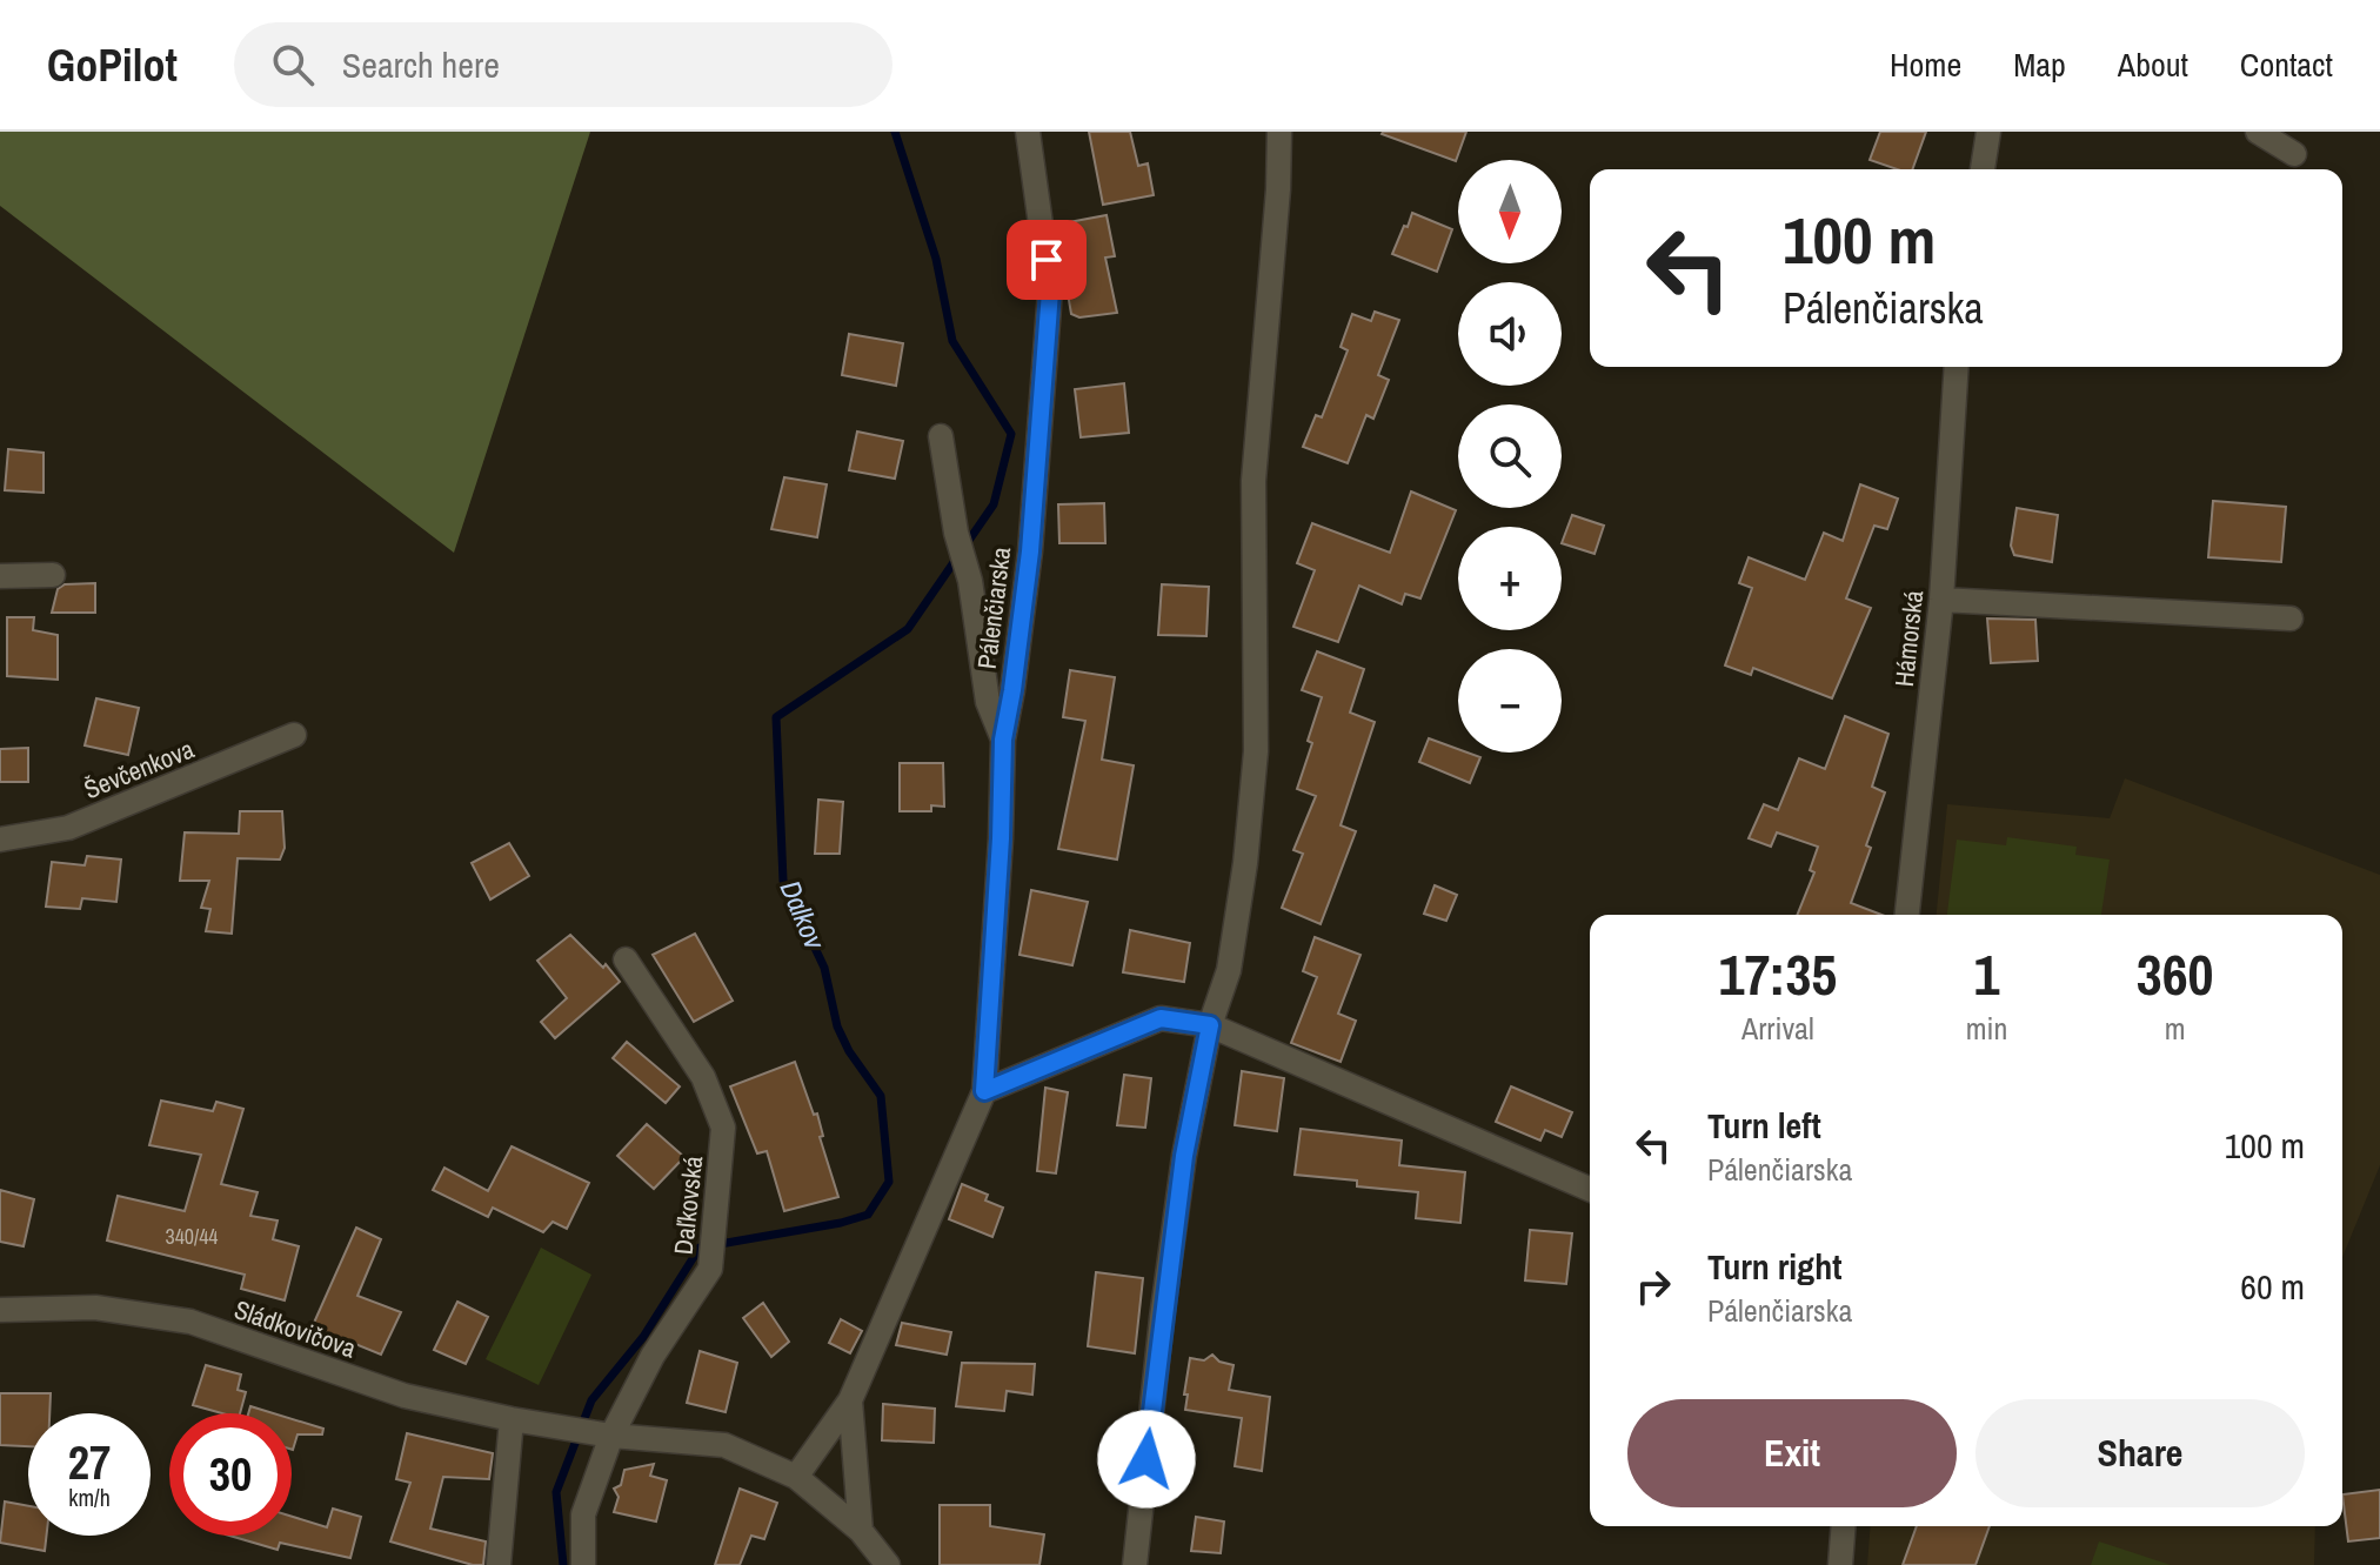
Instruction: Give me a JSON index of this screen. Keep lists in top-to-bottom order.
{
  "streets": {
    "street": [
      "Pálenčiarska",
      "Hámorská",
      "Ševčenkova",
      "Daľkovská",
      "Sládkovičova"
    ]
  },
  "crossings": [
    ["Daľkovská", "Sládkovičova"]
  ],
  "water": ["Dalkov"],
  "house_numbers": ["340/44"],
  "north": "bottom",
  "page": {
    "header": "GoPilot",
    "search": "Search here",
    "nav": [
      "Home",
      "Map",
      "About",
      "Contact"
    ],
    "map_buttons": ["+", "−"],
    "turn": ["100 m", "Pálenčiarska"],
    "eta": [
      "17:35",
      "Arrival",
      "1",
      "min",
      "360",
      "m"
    ],
    "list": [
      {
        "name": "Turn left",
        "note": "Pálenčiarska",
        "value": "100 m"
      },
      {
        "name": "Turn right",
        "note": "Pálenčiarska",
        "value": "60 m"
      }
    ],
    "buttons": ["Exit", "Share"],
    "speed": "27 km/h",
    "limit": "30"
  }
}
